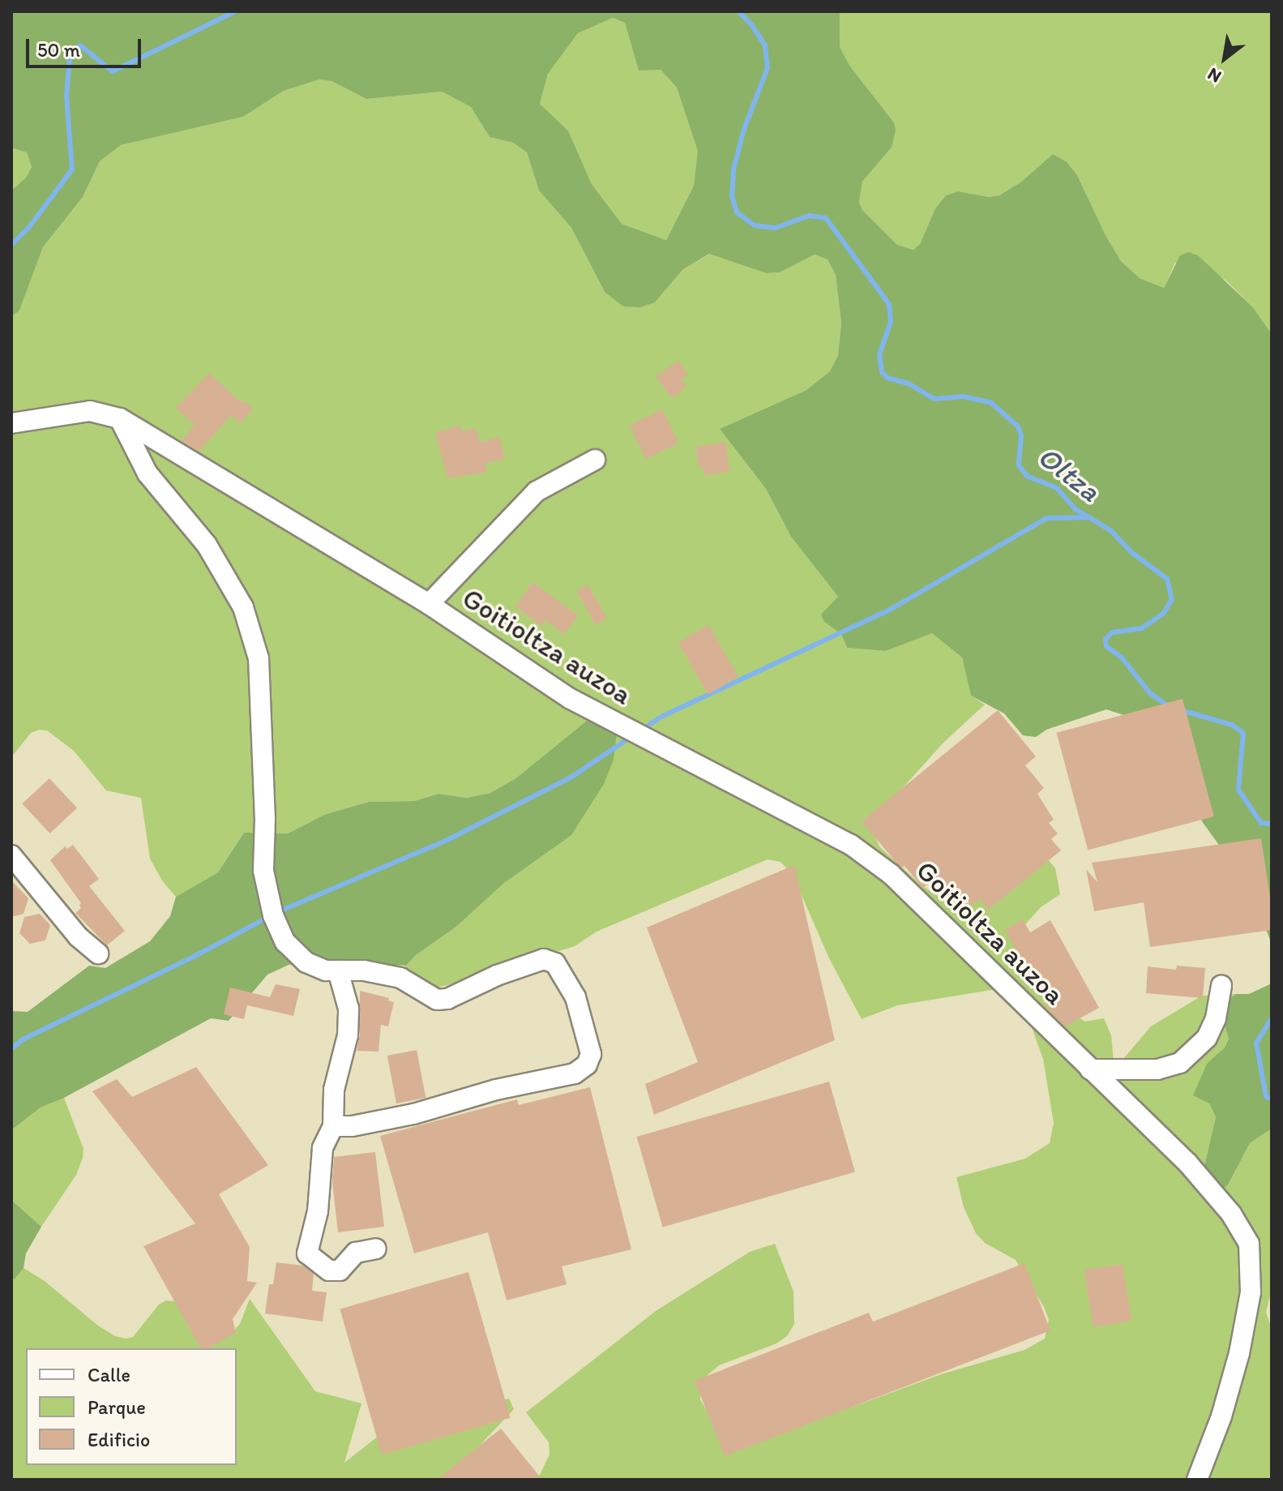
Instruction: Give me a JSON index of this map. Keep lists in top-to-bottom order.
{
  "streets": {
    "lane": ["Goitioltza auzoa"]
  },
  "water": ["Oltza"],
  "legend": ["Calle", "Parque", "Edificio"],
  "scale_bar": "50 m",
  "north": "bottom left"
}
